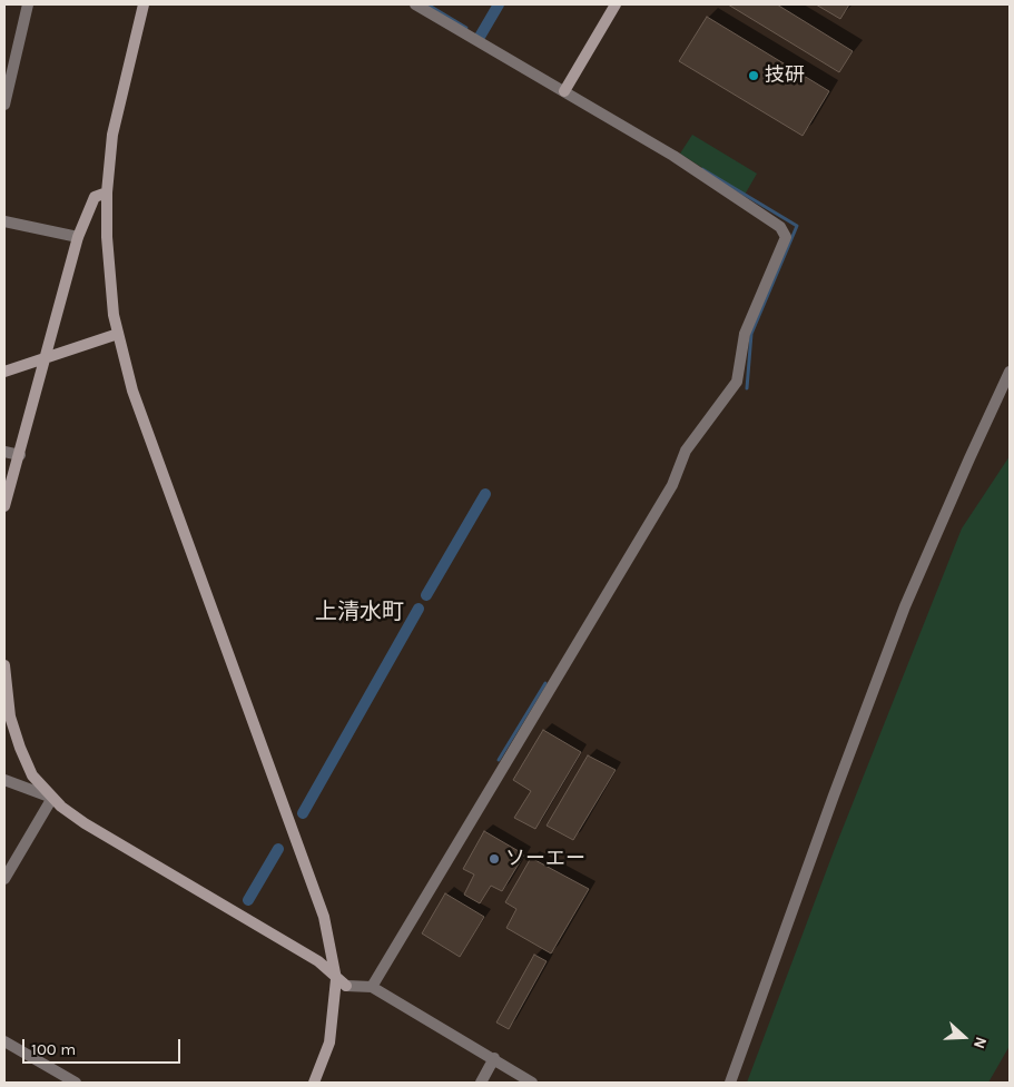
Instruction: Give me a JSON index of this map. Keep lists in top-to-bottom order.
{
  "districts": ["上清水町"],
  "places": ["技研", "ソーエー"],
  "scale_bar": "100 m",
  "north": "right"
}
